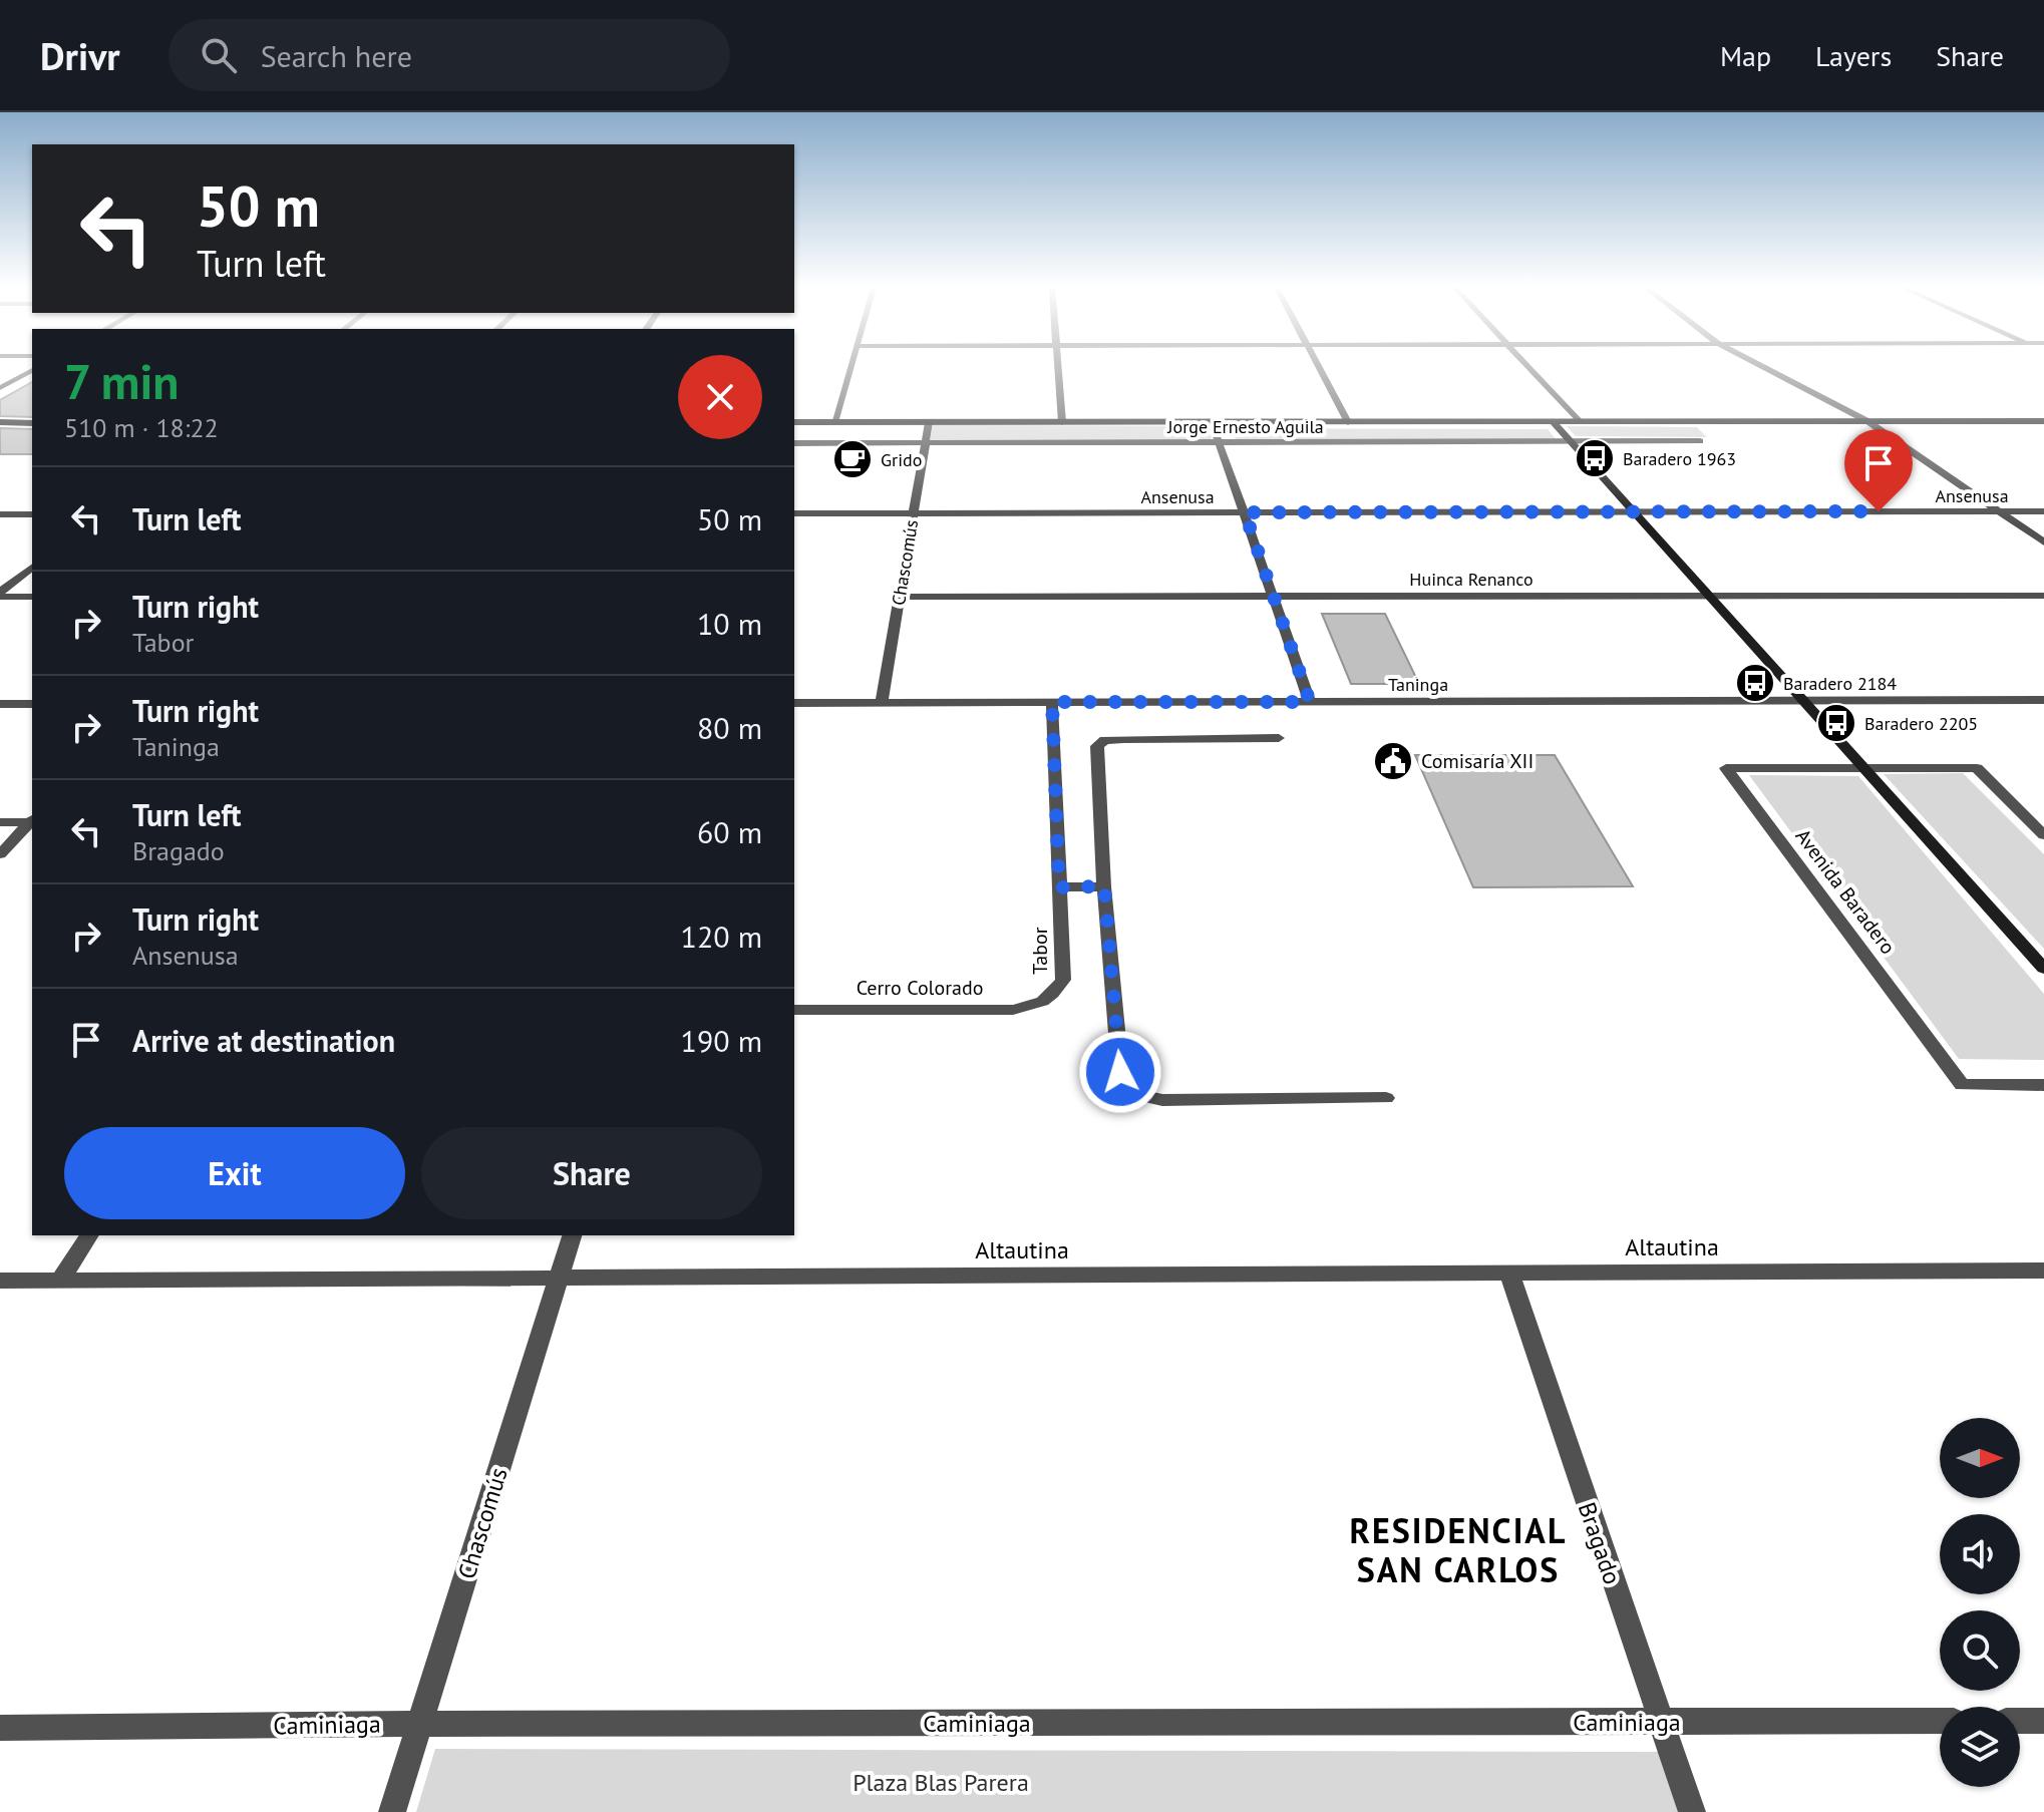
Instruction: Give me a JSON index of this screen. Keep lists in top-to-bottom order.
{
  "streets": {
    "street": [
      "Jorge Ernesto Aguila",
      "Ansenusa",
      "Chascomús",
      "Huinca Renanco",
      "Taninga",
      "Avenida Baradero",
      "Tabor",
      "Cerro Colorado",
      "Altautina",
      "Bragado",
      "Caminiaga"
    ]
  },
  "crossings": [
    ["Jorge Ernesto Aguila", "Chascomús"],
    ["Ansenusa", "Chascomús"],
    ["Chascomús", "Huinca Renanco"],
    ["Chascomús", "Taninga"],
    ["Chascomús", "Altautina"],
    ["Chascomús", "Caminiaga"],
    ["Taninga", "Tabor"],
    ["Tabor", "Cerro Colorado"],
    ["Altautina", "Bragado"],
    ["Bragado", "Caminiaga"]
  ],
  "districts": ["RESIDENCIAL SAN CARLOS"],
  "parks": ["Plaza Blas Parera"],
  "places": {
    "bus stop": ["Baradero 1963", "Baradero 2184", "Baradero 2205"],
    "cafe": ["Grido"],
    "public building": ["Comisaría XII"]
  },
  "north": "right",
  "page": {
    "header": "Drivr",
    "search": "Search here",
    "nav": ["Map", "Layers", "Share"],
    "turn": ["50 m", "Turn left"],
    "heading": ["7 min", "510 m · 18:22"],
    "list": [
      {
        "name": "Turn left",
        "value": "50 m"
      },
      {
        "name": "Turn right",
        "note": "Tabor",
        "value": "10 m"
      },
      {
        "name": "Turn right",
        "note": "Taninga",
        "value": "80 m"
      },
      {
        "name": "Turn left",
        "note": "Bragado",
        "value": "60 m"
      },
      {
        "name": "Turn right",
        "note": "Ansenusa",
        "value": "120 m"
      },
      {
        "name": "Arrive at destination",
        "value": "190 m"
      }
    ],
    "buttons": ["Exit", "Share"]
  }
}
